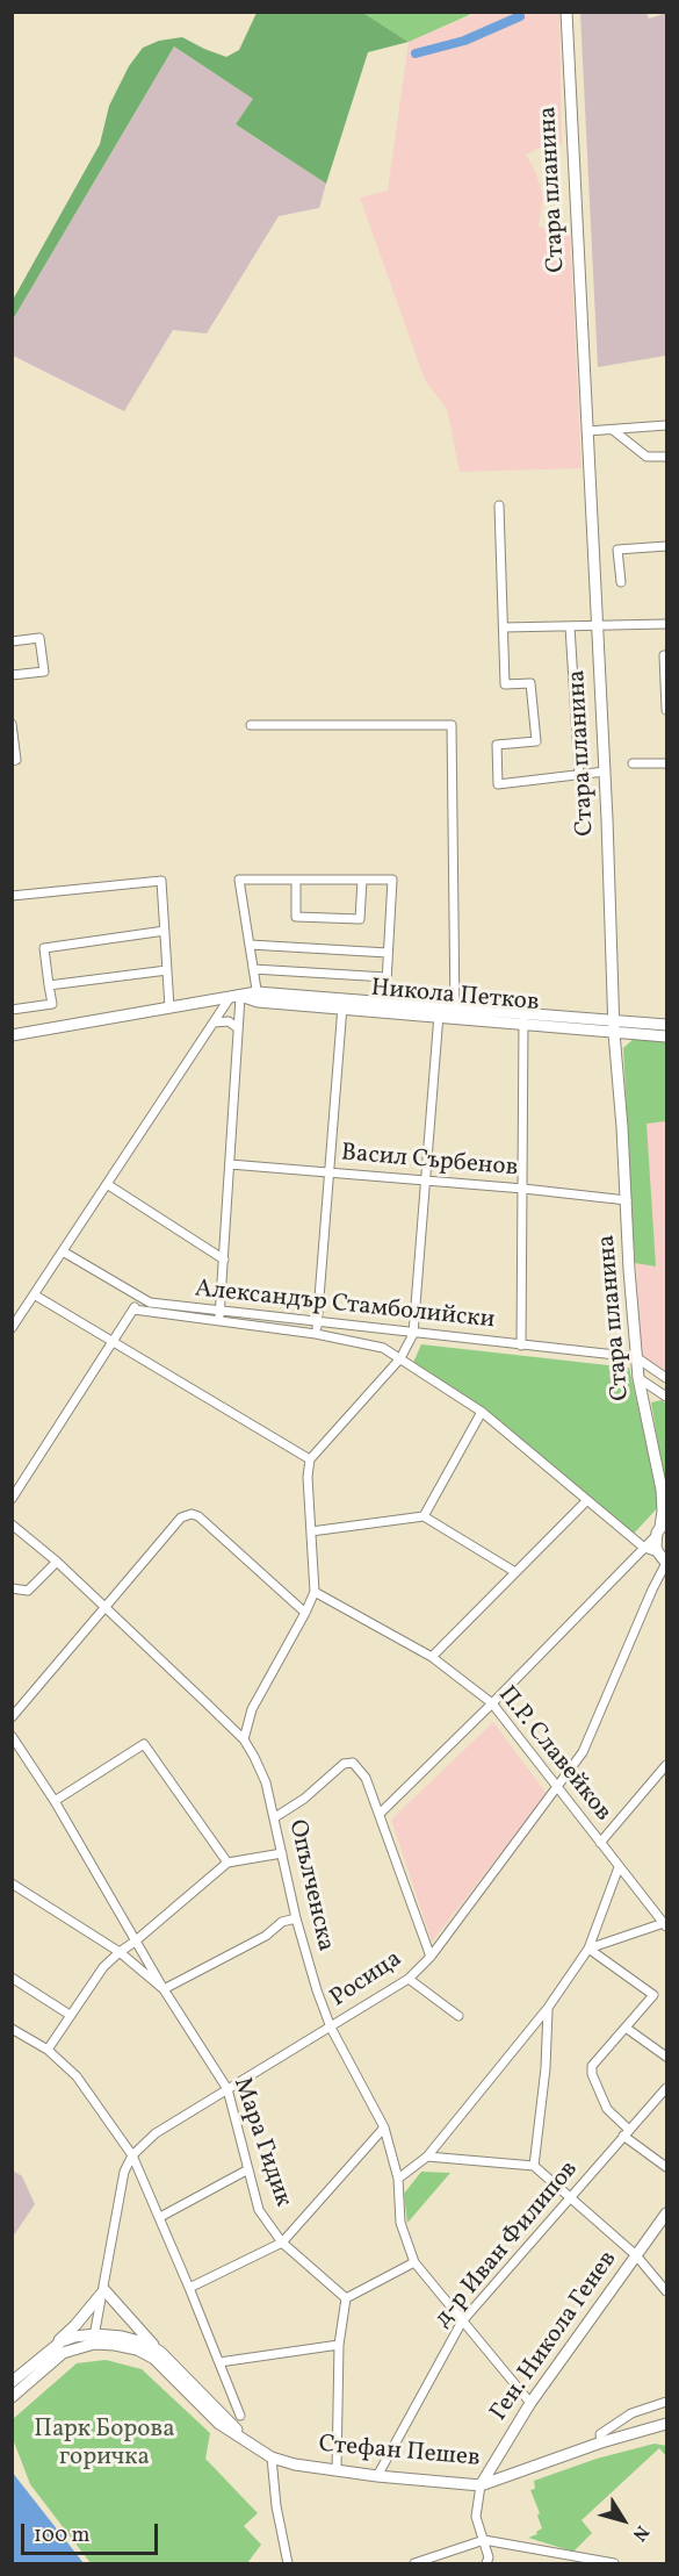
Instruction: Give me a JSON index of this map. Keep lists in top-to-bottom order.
{
  "streets": {
    "street": [
      "Стара планина",
      "Никола Петков",
      "Васил Сърбенов",
      "Александър Стамболийски",
      "П.Р. Славейков",
      "Опълченска",
      "Росица",
      "Мара Гидик",
      "д-р Иван Филипов",
      "Ген. Никола Генев",
      "Стефан Пешев"
    ]
  },
  "crossings": [
    ["Стара планина", "Никола Петков"],
    ["Стара планина", "Васил Сърбенов"],
    ["Стара планина", "Александър Стамболийски"],
    ["П.Р. Славейков", "Росица"],
    ["Опълченска", "Росица"],
    ["Опълченска", "д-р Иван Филипов"],
    ["Опълченска", "Ген. Никола Генев"],
    ["Росица", "Мара Гидик"],
    ["Росица", "Стефан Пешев"],
    ["д-р Иван Филипов", "Стефан Пешев"],
    ["Ген. Никола Генев", "Стефан Пешев"]
  ],
  "parks": ["Парк Борова горичка"],
  "scale_bar": "100 m",
  "north": "bottom right"
}
